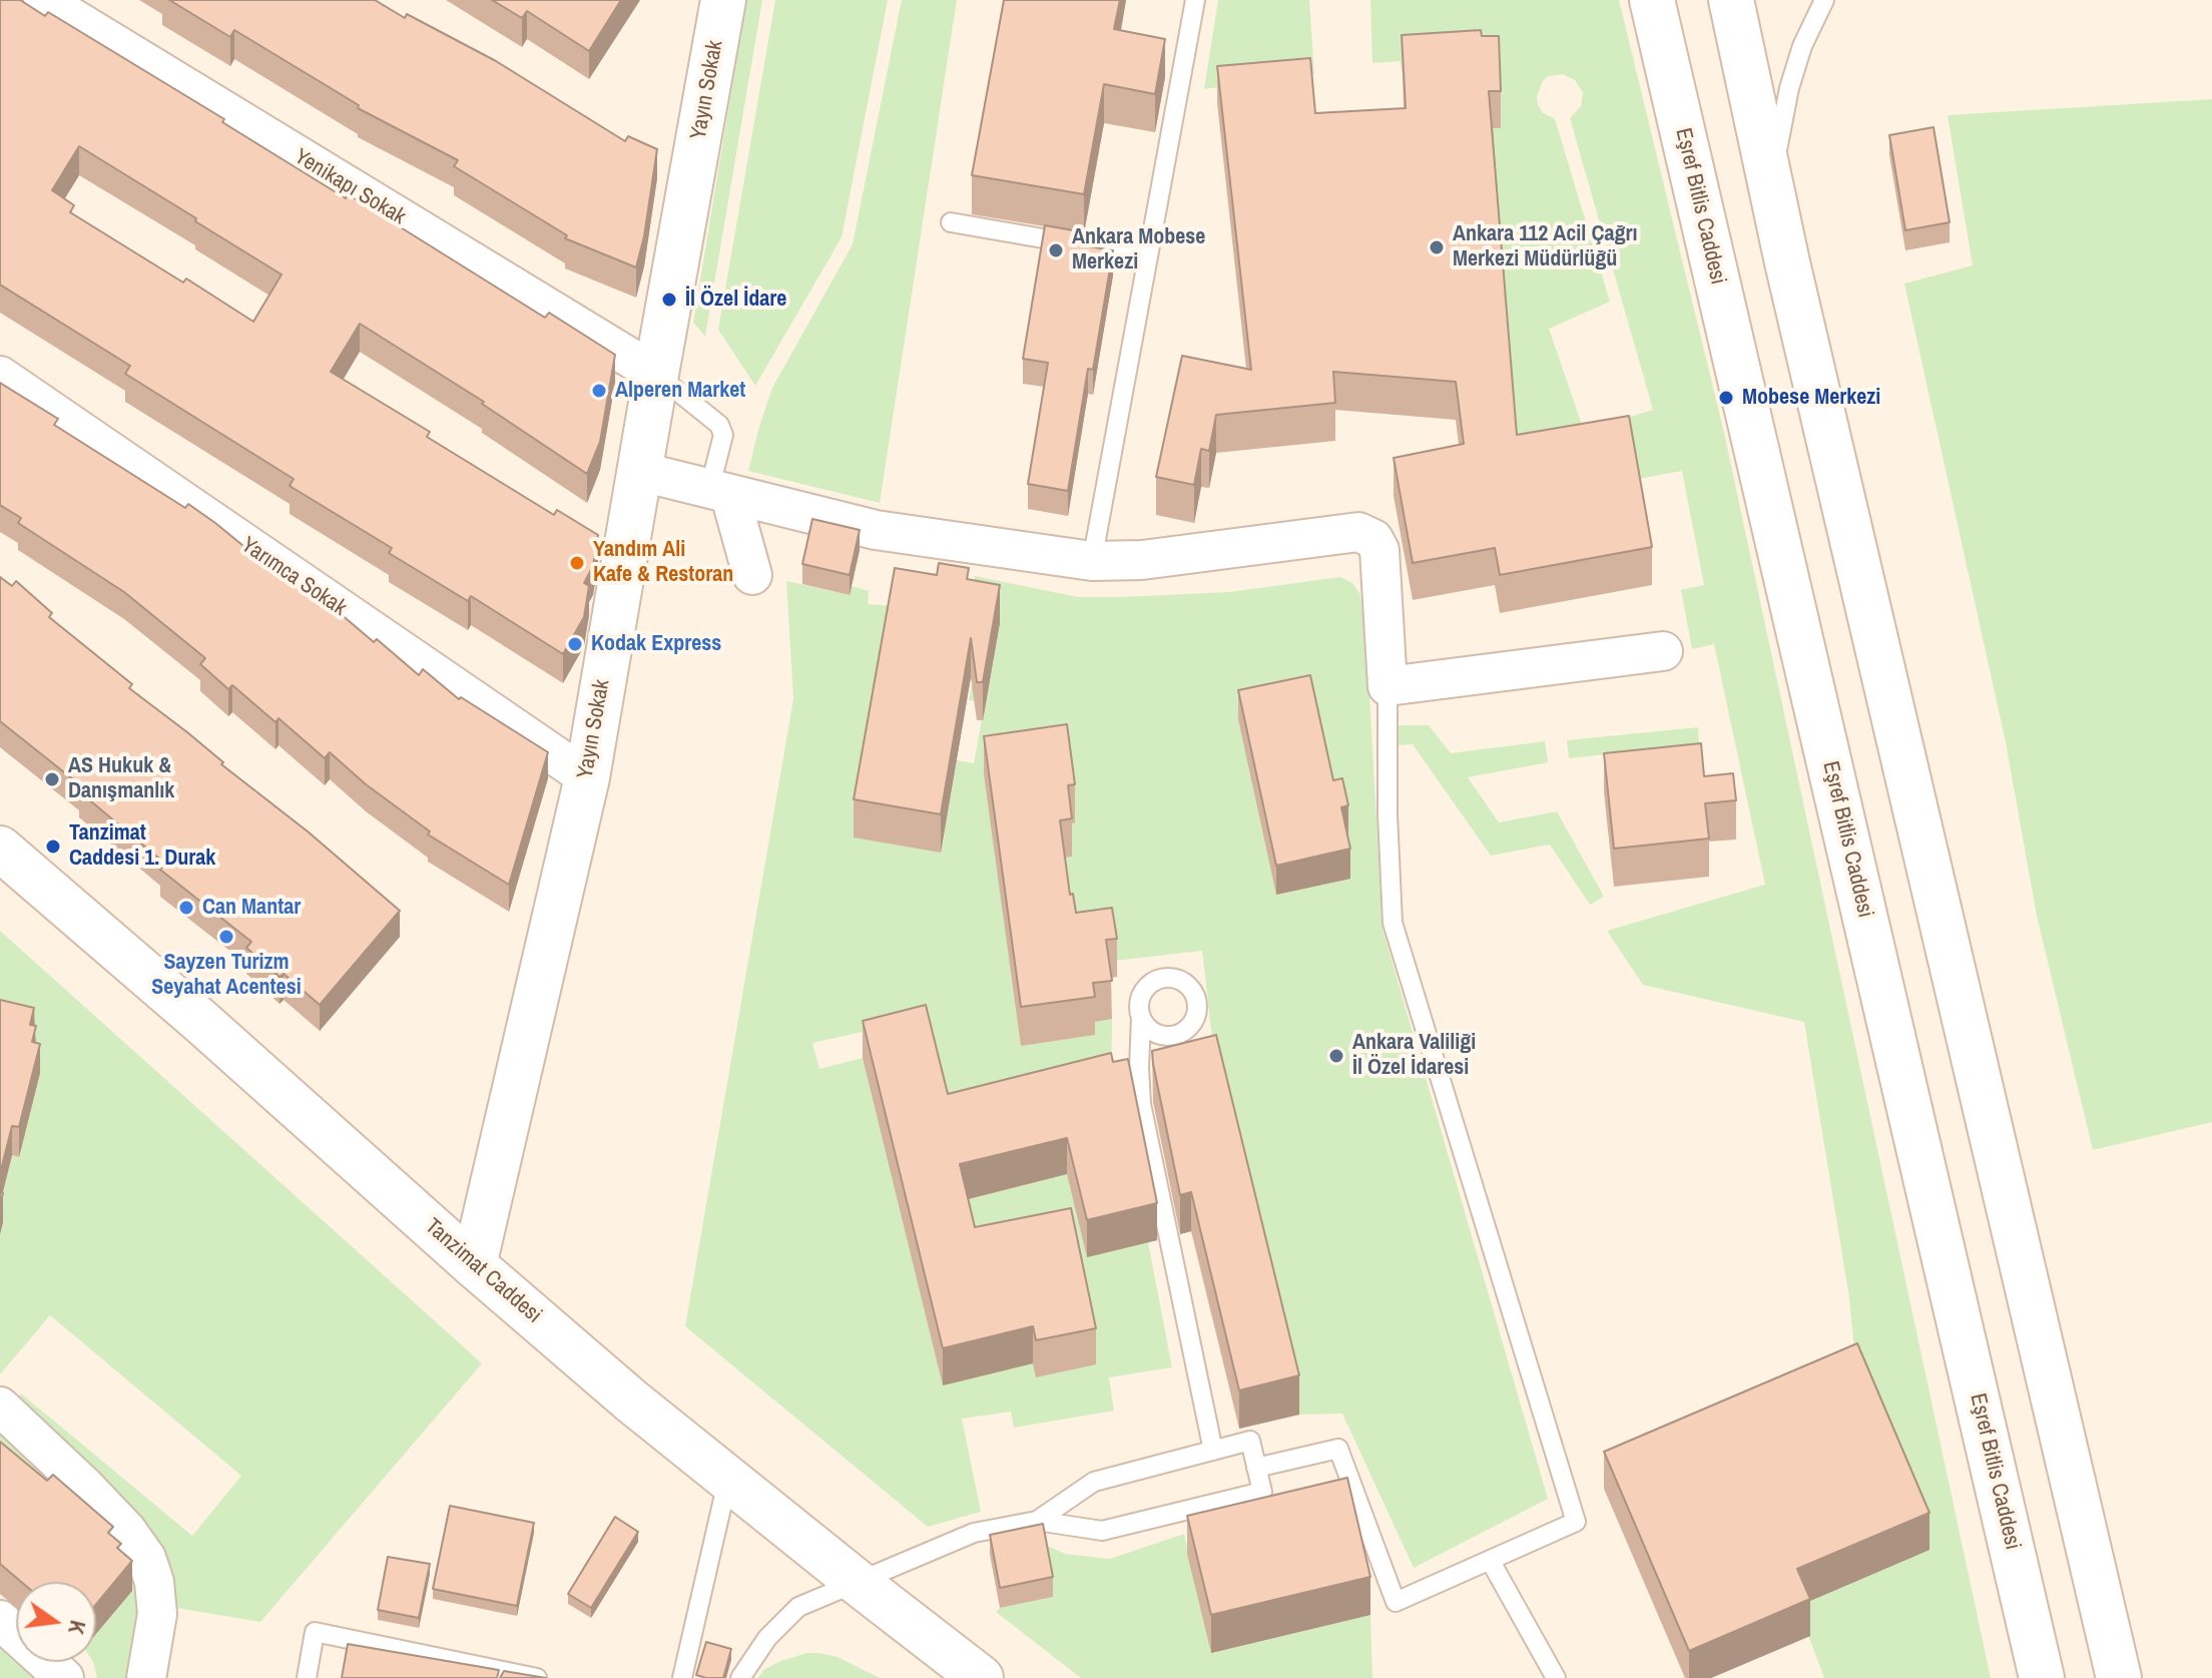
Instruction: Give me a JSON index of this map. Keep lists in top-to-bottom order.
{
  "streets": {
    "main road": ["Yayın Sokak", "Eşref Bitlis Caddesi", "Tanzimat Caddesi"],
    "street": ["Yenikapı Sokak", "Yarımca Sokak"]
  },
  "crossings": [
    ["Yayın Sokak", "Yenikapı Sokak"],
    ["Yayın Sokak", "Yarımca Sokak"],
    ["Yayın Sokak", "Tanzimat Caddesi"]
  ],
  "places": [
    "Ankara 112 Acil Çağrı Merkezi Müdürlüğü",
    "Ankara Mobese Merkezi",
    "İl Özel İdare",
    "Alperen Market",
    "Mobese Merkezi",
    "Yandım Ali Kafe & Restoran",
    "Kodak Express",
    "AS Hukuk & Danışmanlık",
    "Tanzimat Caddesi 1. Durak",
    "Can Mantar",
    "Sayzen Turizm Seyahat Acentesi",
    "Ankara Valiliği İl Özel İdaresi"
  ],
  "north": "right"
}
